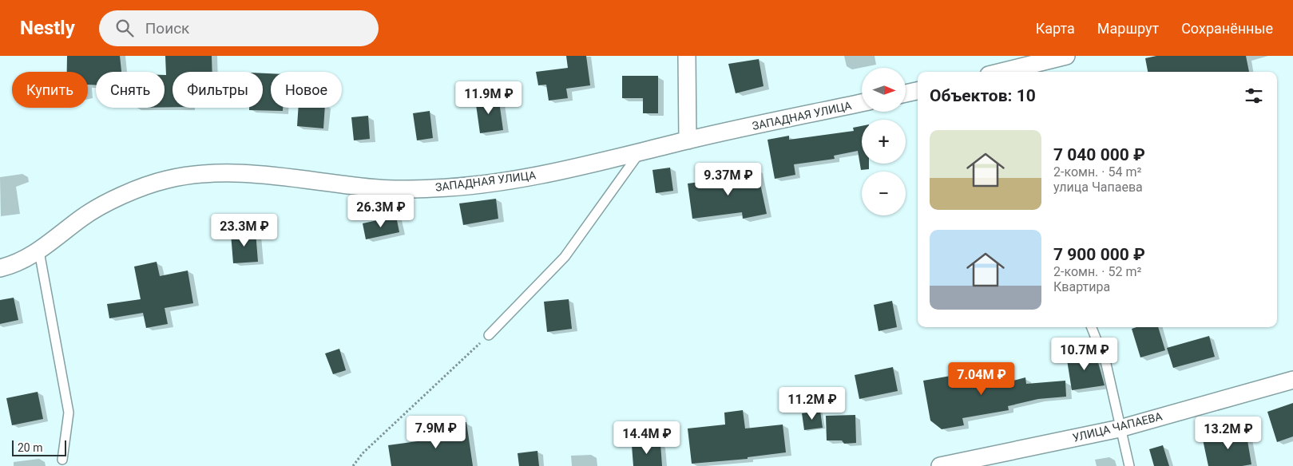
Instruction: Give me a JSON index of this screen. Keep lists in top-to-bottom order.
{
  "streets": {
    "street": ["ЗАПАДНАЯ УЛИЦА", "УЛИЦА ЧАПАЕВА"]
  },
  "scale_bar": "20 m",
  "north": "right",
  "page": {
    "header": "Nestly",
    "search": "Поиск",
    "nav": ["Карта", "Маршрут", "Сохранённые"],
    "map_buttons": ["+", "−"],
    "chip": [
      "Купить",
      "Снять",
      "Фильтры",
      "Новое"
    ],
    "heading": "Объектов: 10",
    "price": [
      "11.9M ₽",
      "9.37M ₽",
      "26.3M ₽",
      "23.3M ₽",
      "10.7M ₽",
      "7.04M ₽",
      "11.2M ₽",
      "7.9M ₽",
      "13.2M ₽",
      "14.4M ₽"
    ],
    "list": [
      {
        "name": "7 040 000 ₽",
        "note": "2-комн. · 54 m² · улица Чапаева"
      },
      {
        "name": "7 900 000 ₽",
        "note": "2-комн. · 52 m² · Квартира"
      }
    ],
    "scale": "20 m"
  }
}
